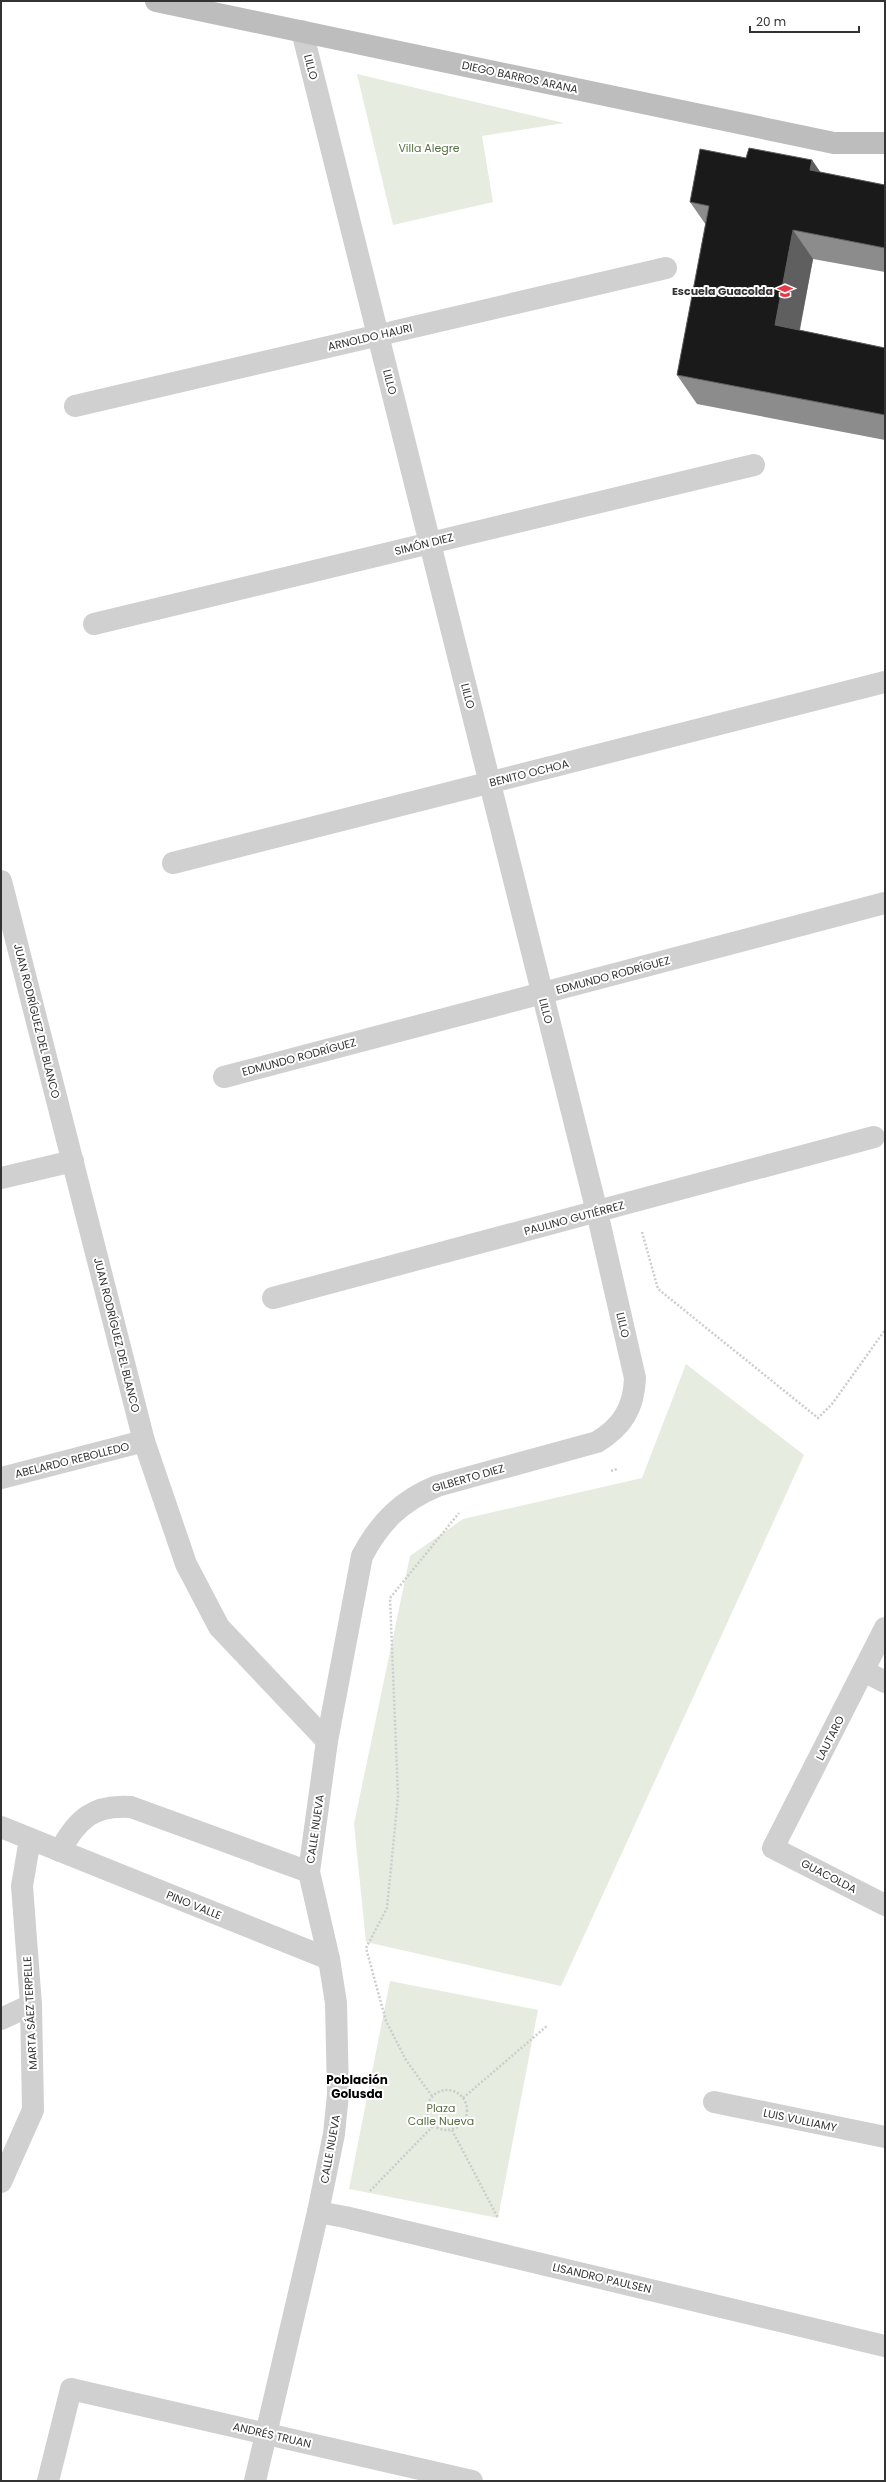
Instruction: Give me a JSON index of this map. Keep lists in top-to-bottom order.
{
  "streets": {
    "street": [
      "LILLO",
      "DIEGO BARROS ARANA",
      "ARNOLDO HAURI",
      "SIMÓN DIEZ",
      "BENITO OCHOA",
      "EDMUNDO RODRÍGUEZ",
      "JUAN RODRÍGUEZ DEL BLANCO",
      "PAULINO GUTIÉRREZ",
      "ABELARDO REBOLLEDO",
      "GILBERTO DIEZ",
      "LAUTARO",
      "CALLE NUEVA",
      "GUACOLDA",
      "PINO VALLE",
      "MARTA SÁEZ TERPELLE",
      "LUIS VULLIAMY",
      "LISANDRO PAULSEN",
      "ANDRÉS TRUAN"
    ]
  },
  "crossings": [
    ["LILLO", "DIEGO BARROS ARANA"],
    ["LILLO", "ARNOLDO HAURI"],
    ["LILLO", "SIMÓN DIEZ"],
    ["LILLO", "BENITO OCHOA"],
    ["LILLO", "EDMUNDO RODRÍGUEZ"],
    ["LILLO", "PAULINO GUTIÉRREZ"],
    ["LILLO", "GILBERTO DIEZ"],
    ["JUAN RODRÍGUEZ DEL BLANCO", "ABELARDO REBOLLEDO"],
    ["JUAN RODRÍGUEZ DEL BLANCO", "GILBERTO DIEZ"],
    ["JUAN RODRÍGUEZ DEL BLANCO", "CALLE NUEVA"],
    ["GILBERTO DIEZ", "CALLE NUEVA"],
    ["LAUTARO", "GUACOLDA"],
    ["CALLE NUEVA", "PINO VALLE"],
    ["CALLE NUEVA", "LISANDRO PAULSEN"],
    ["CALLE NUEVA", "ANDRÉS TRUAN"],
    ["PINO VALLE", "MARTA SÁEZ TERPELLE"]
  ],
  "districts": ["Población Golusda"],
  "parks": ["Villa Alegre", "Plaza Calle Nueva"],
  "places": {
    "school or university": ["Escuela Guacolda"]
  },
  "scale_bar": "20 m"
}
